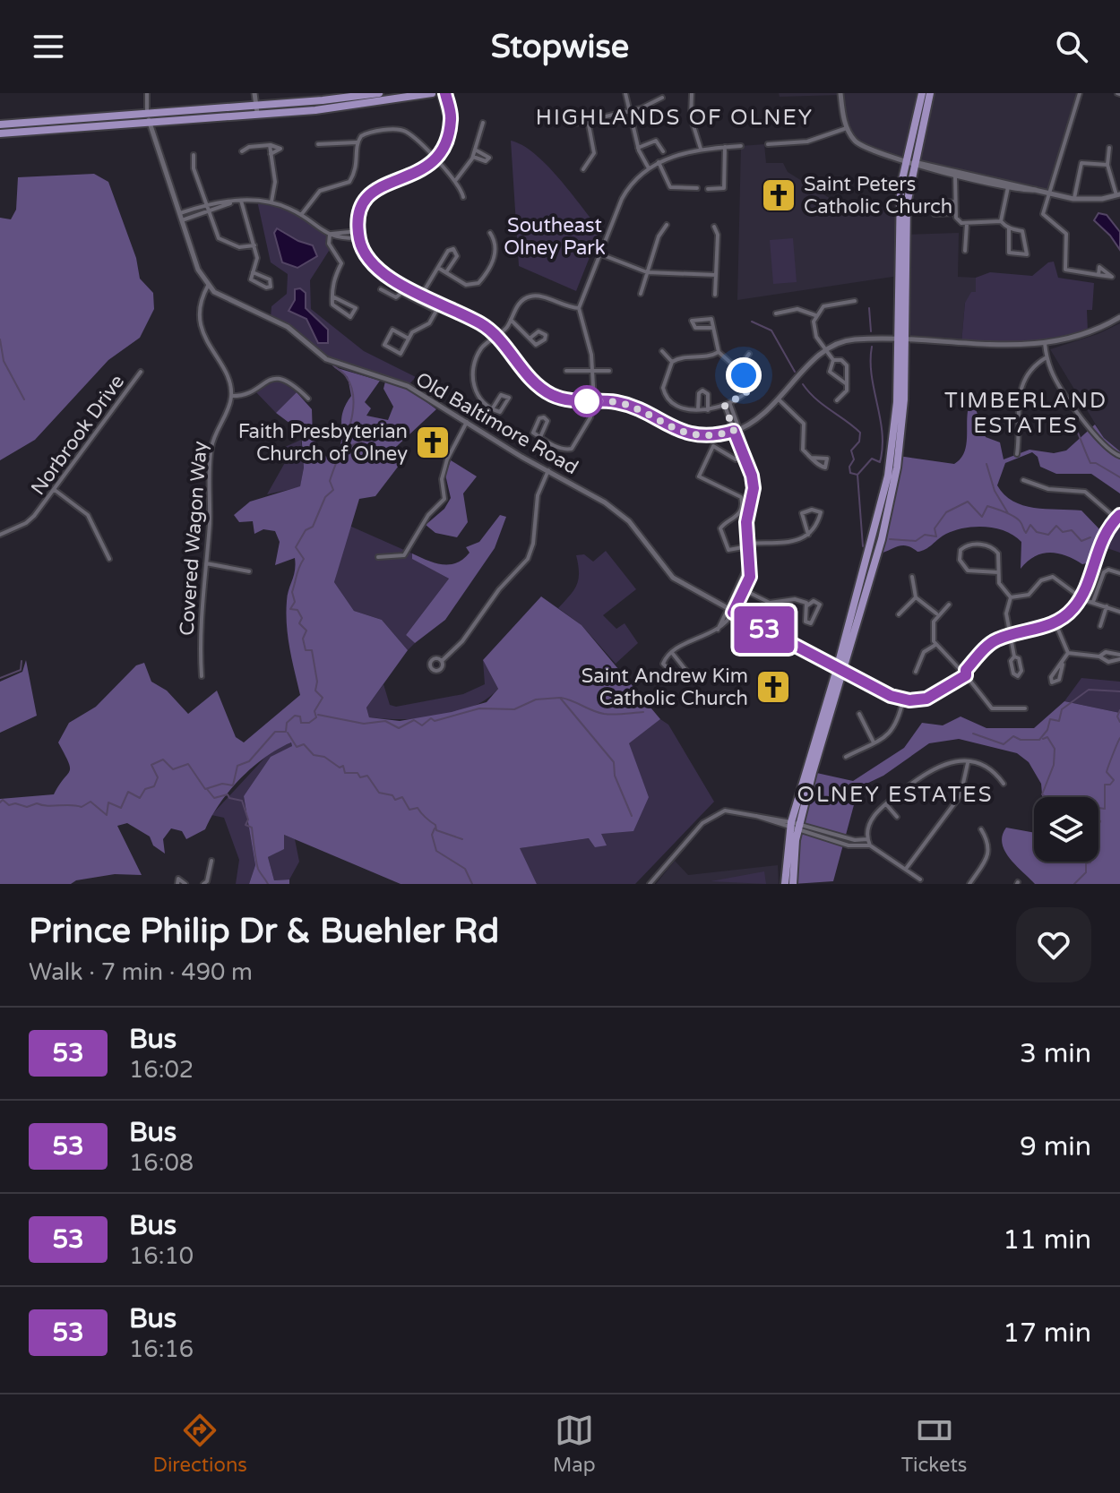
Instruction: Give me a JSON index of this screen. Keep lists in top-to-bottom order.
{
  "streets": {
    "street": ["Old Baltimore Road", "Norbrook Drive", "Covered Wagon Way"]
  },
  "districts": ["HIGHLANDS OF OLNEY", "TIMBERLAND ESTATES", "OLNEY ESTATES"],
  "parks": ["Southeast Olney Park"],
  "places": {
    "church": ["Saint Peters Catholic Church", "Faith Presbyterian Church of Olney", "Saint Andrew Kim Catholic Church"]
  },
  "lines": ["bus line 53"],
  "page": {
    "header": "Stopwise",
    "on_map": "53",
    "heading": ["Prince Philip Dr & Buehler Rd", "Walk · 7 min · 490 m"],
    "list": [
      {
        "mark": "53",
        "name": "Bus",
        "note": "16:02",
        "value": "3 min"
      },
      {
        "mark": "53",
        "name": "Bus",
        "note": "16:08",
        "value": "9 min"
      },
      {
        "mark": "53",
        "name": "Bus",
        "note": "16:10",
        "value": "11 min"
      },
      {
        "mark": "53",
        "name": "Bus",
        "note": "16:16",
        "value": "17 min"
      }
    ],
    "tabs": ["Directions", "Map", "Tickets"]
  }
}
